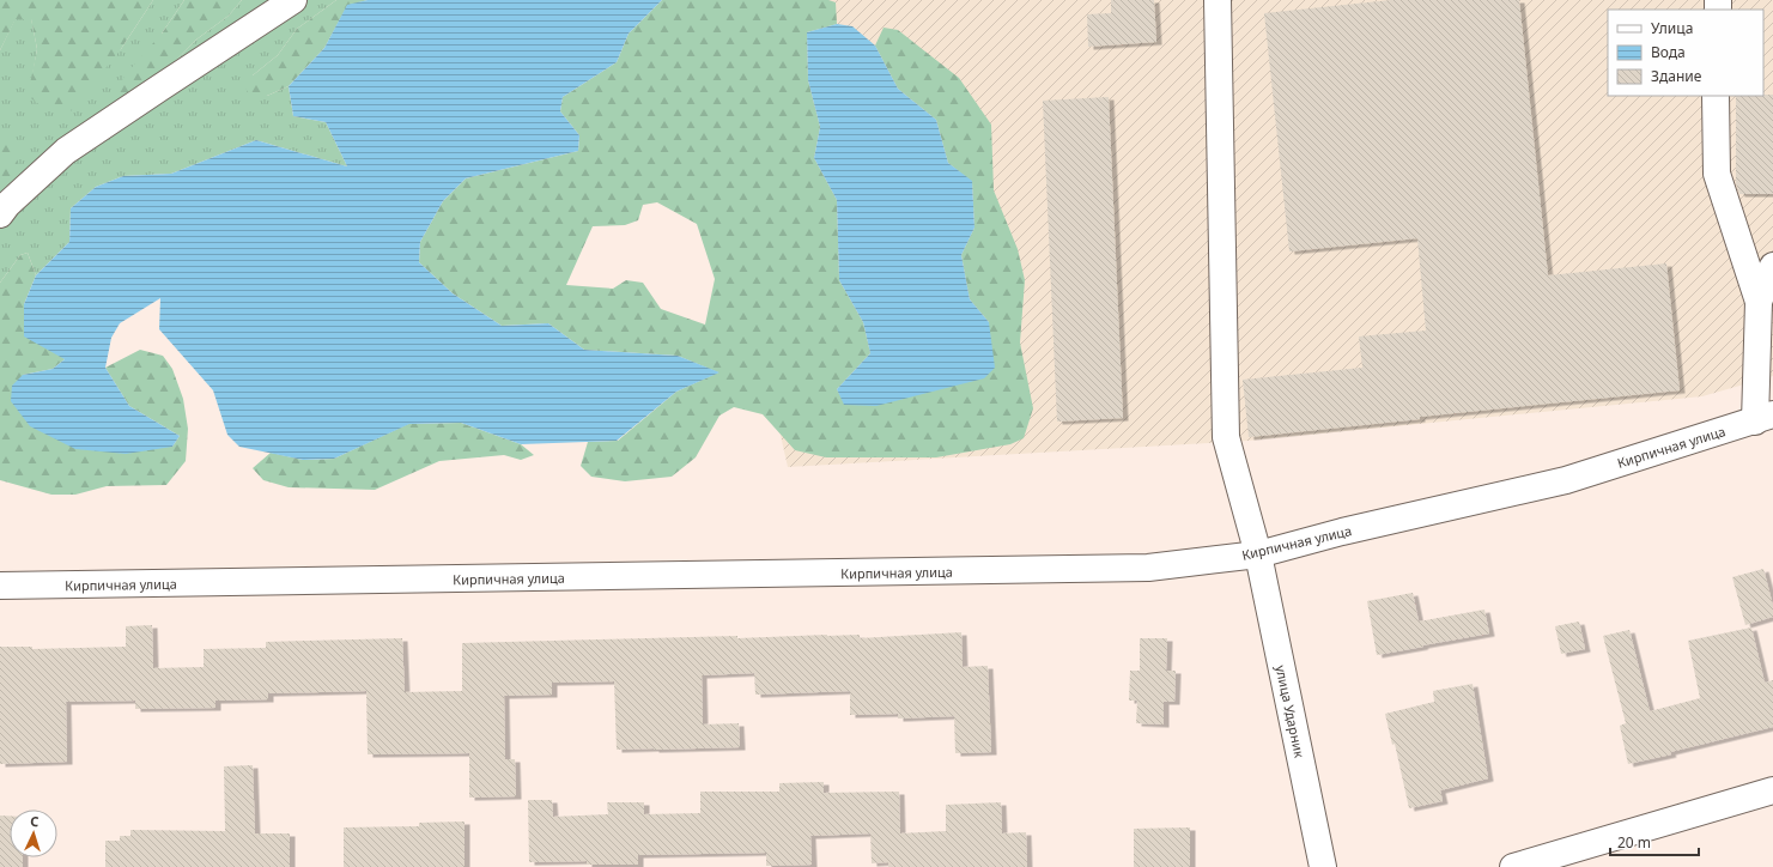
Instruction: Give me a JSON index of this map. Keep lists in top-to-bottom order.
{
  "streets": {
    "street": ["Кирпичная улица", "улица Ударник"]
  },
  "crossings": [
    ["Кирпичная улица", "улица Ударник"]
  ],
  "legend": ["Улица", "Вода", "Здание"],
  "scale_bar": "20 m",
  "north": "top"
}
